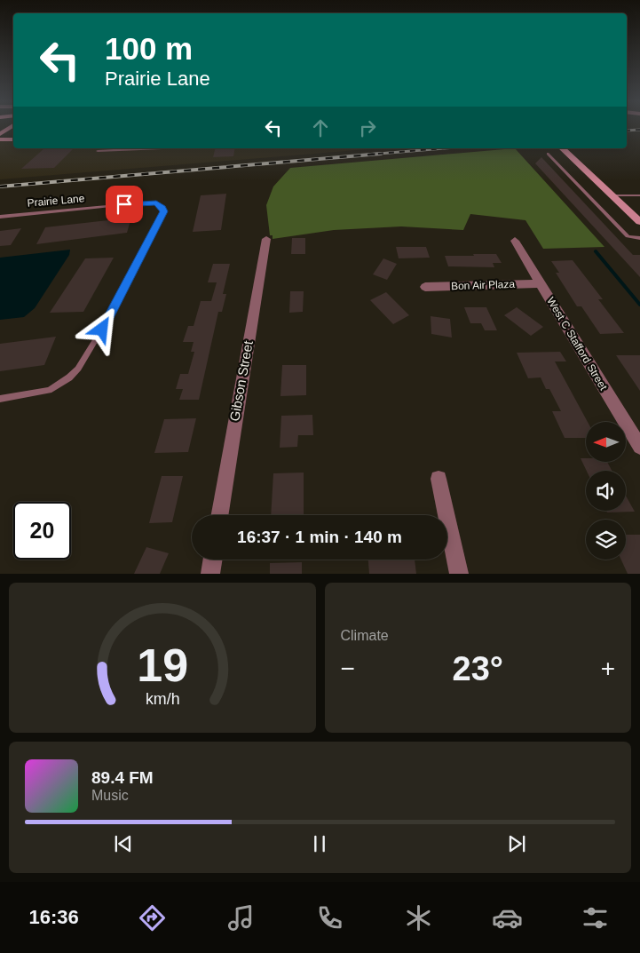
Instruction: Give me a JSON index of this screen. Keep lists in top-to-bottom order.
{
  "streets": {
    "street": ["Bon Air Plaza", "West C Stafford Street", "Gibson Street"],
    "lane": ["Prairie Lane"]
  },
  "crossings": [
    ["Bon Air Plaza", "West C Stafford Street"]
  ],
  "north": "left",
  "page": {
    "turn": ["100 m", "Prairie Lane"],
    "limit": "20",
    "trip": "16:37 · 1 min · 140 m",
    "tile": "Climate",
    "heat": ["−", "23°", "+"],
    "song": ["89.4 FM", "Music"],
    "tabs": "16:36",
    "gauge": ["19", "km/h"]
  }
}
